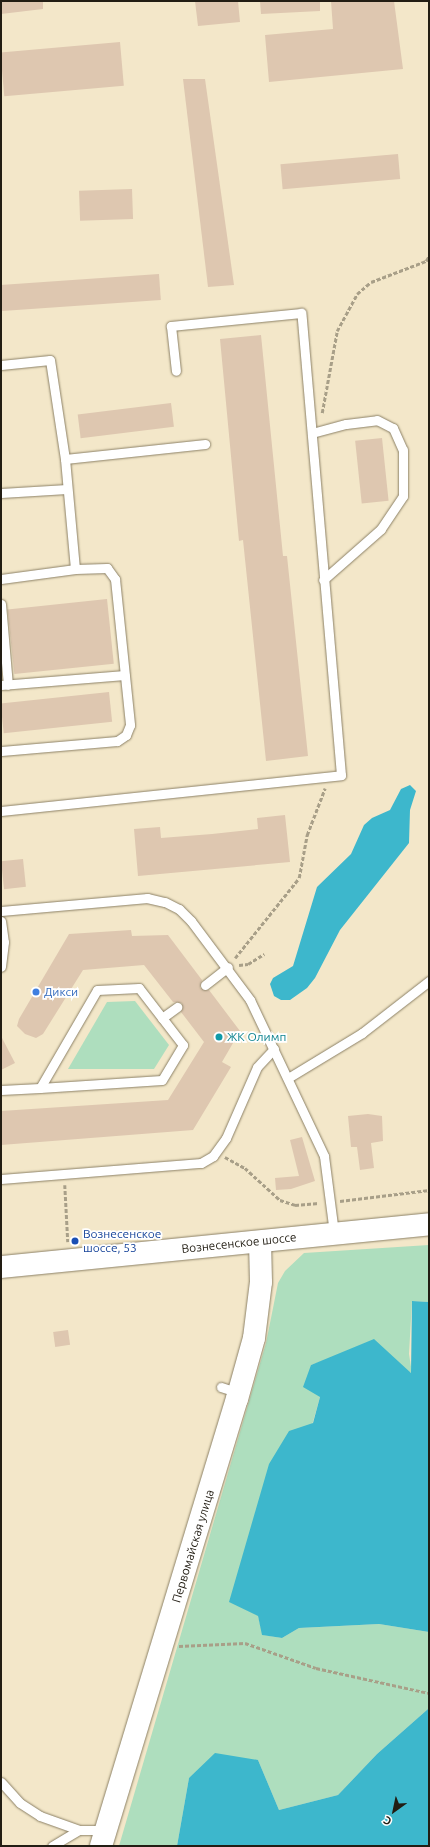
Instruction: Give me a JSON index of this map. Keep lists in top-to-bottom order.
{
  "streets": {
    "street": ["Вознесенское шоссе", "Первомайская улица"]
  },
  "crossings": [
    ["Вознесенское шоссе", "Первомайская улица"]
  ],
  "places": ["Дикси", "ЖК Олимп", "Вознесенское шоссе, 53"],
  "north": "bottom left"
}
